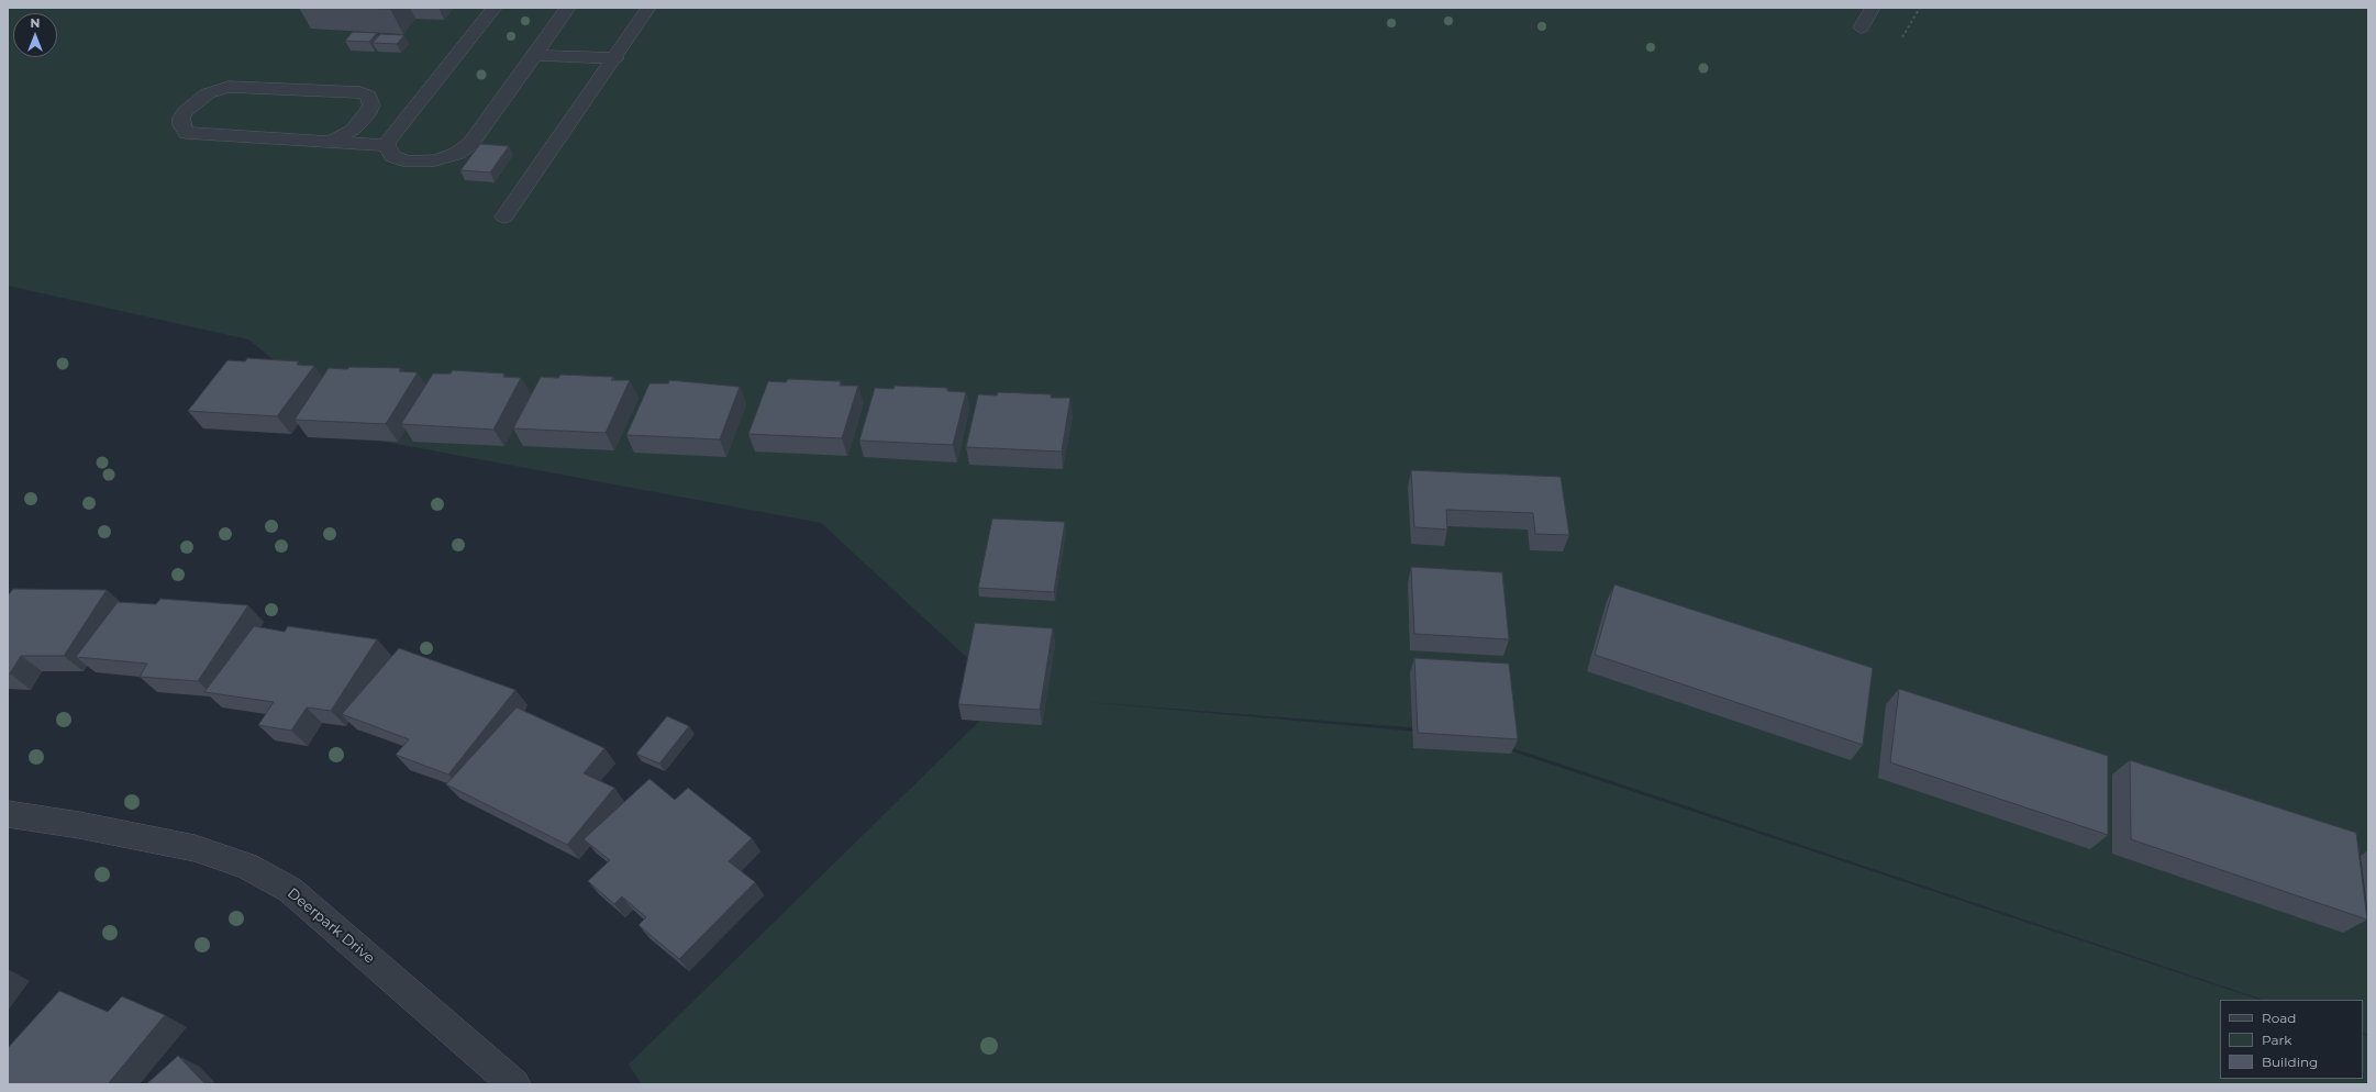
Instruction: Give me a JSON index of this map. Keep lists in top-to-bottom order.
{
  "streets": {
    "street": ["Deerpark Drive"]
  },
  "legend": ["Road", "Park", "Building"],
  "north": "top"
}
